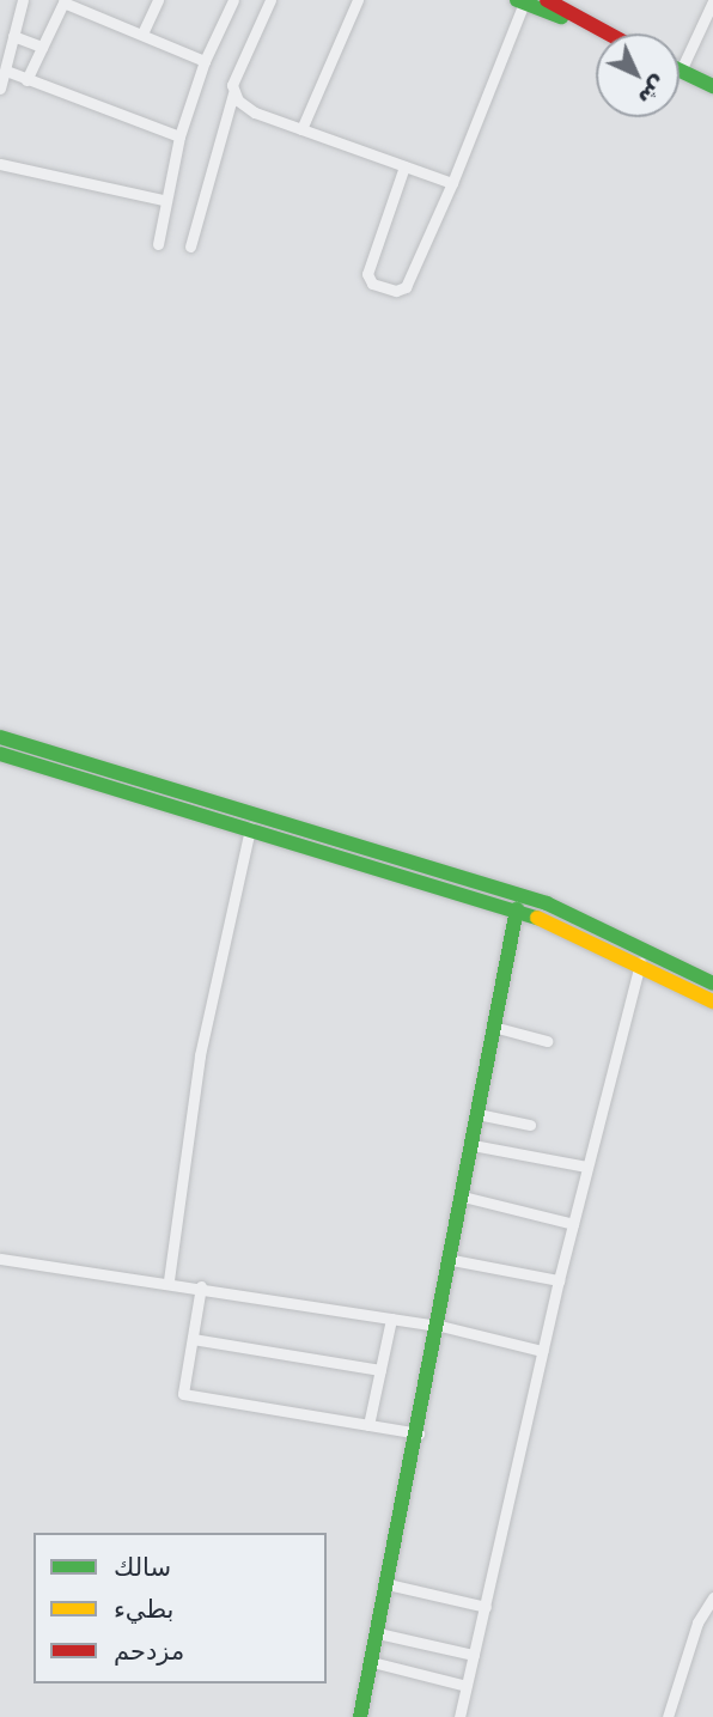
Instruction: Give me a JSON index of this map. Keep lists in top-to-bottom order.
{
  "legend": ["سالك", "بطيء", "مزدحم"],
  "north": "bottom right"
}
